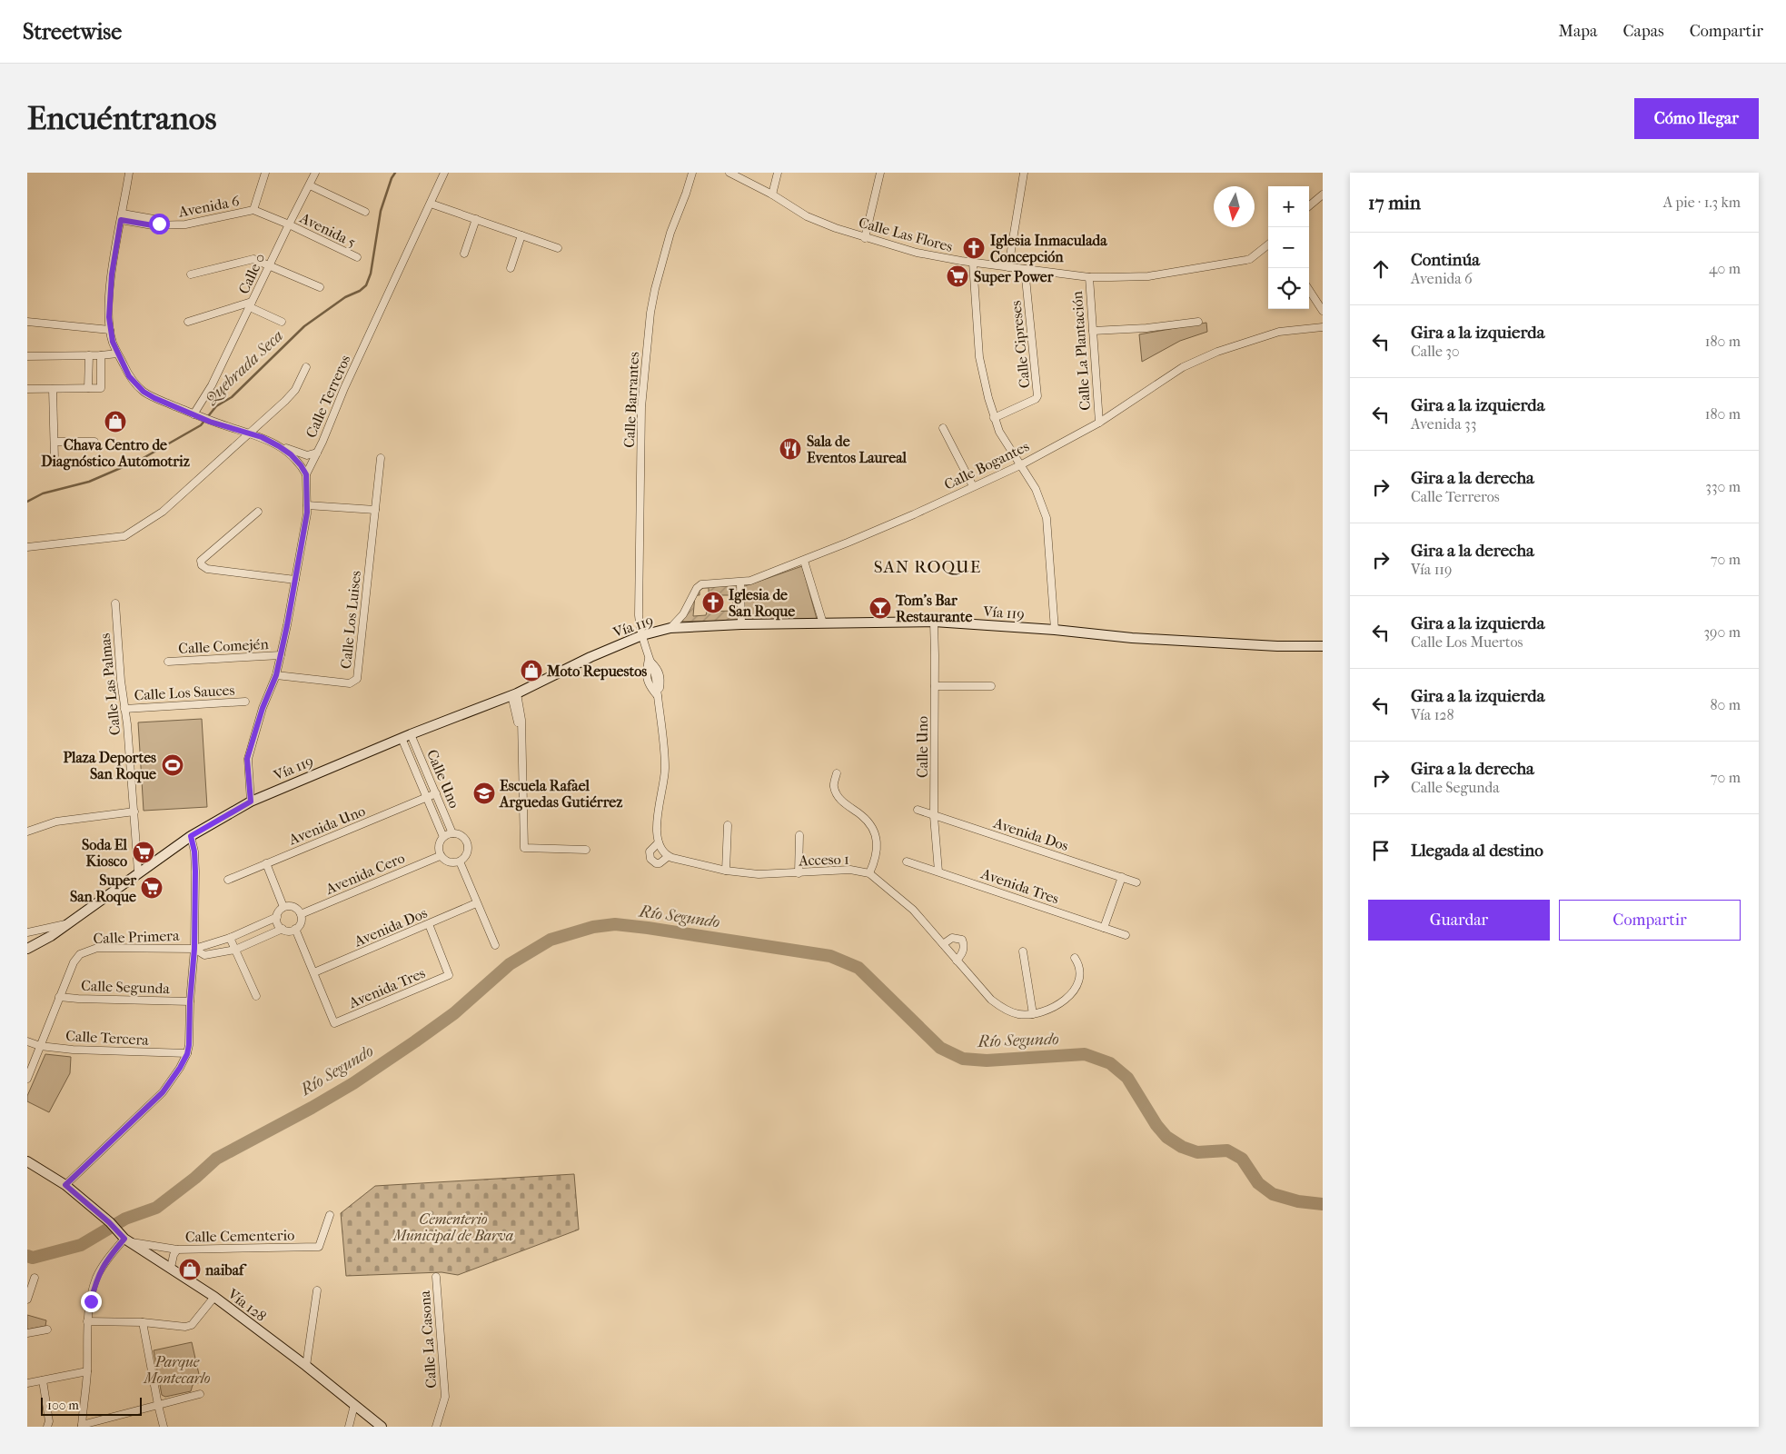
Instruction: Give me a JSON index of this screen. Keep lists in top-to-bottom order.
{
  "streets": {
    "main road": ["Vía 119", "Vía 128"],
    "street": [
      "Avenida 6",
      "Avenida 5",
      "Calle Las Flores",
      "Calle 0",
      "Calle Cipreses",
      "Calle La Plantación",
      "Calle Terreros",
      "Calle Barrantes",
      "Calle Bogantes",
      "Calle Los Luises",
      "Calle Comején",
      "Calle Las Palmas",
      "Calle Los Sauces",
      "Calle Uno",
      "Avenida Uno",
      "Avenida Dos",
      "Acceso 1",
      "Avenida Cero",
      "Avenida Tres",
      "Calle Primera",
      "Calle Segunda",
      "Calle Tercera",
      "Calle Cementerio",
      "Calle La Casona"
    ]
  },
  "crossings": [
    ["Avenida 6", "Avenida 5"],
    ["Avenida 6", "Calle 0"],
    ["Avenida 5", "Calle 0"],
    ["Calle Las Flores", "Calle Cipreses"],
    ["Calle Las Flores", "Calle La Plantación"],
    ["Calle La Plantación", "Calle Bogantes"],
    ["Calle Terreros", "Vía 119"],
    ["Calle Terreros", "Calle Los Luises"],
    ["Calle Terreros", "Calle Comején"],
    ["Calle Barrantes", "Vía 119"],
    ["Calle Bogantes", "Vía 119"],
    ["Vía 119", "Calle Las Palmas"],
    ["Vía 119", "Calle Uno"],
    ["Calle Las Palmas", "Calle Los Sauces"],
    ["Calle Uno", "Avenida Uno"],
    ["Calle Uno", "Avenida Dos"],
    ["Calle Uno", "Avenida Cero"],
    ["Calle Uno", "Avenida Tres"],
    ["Avenida Dos", "Avenida Tres"],
    ["Calle Primera", "Calle Segunda"],
    ["Calle Cementerio", "Vía 128"]
  ],
  "districts": ["SAN ROQUE"],
  "water": ["Quebrada Seca", "Río Segundo"],
  "parks": ["Cementerio Municipal de Barva", "Parque Montecarlo"],
  "places": {
    "church": ["Iglesia Inmaculada Concepción", "Iglesia de San Roque"],
    "supermarket": ["Super Power", "Soda El Kiosco", "Super San Roque"],
    "shop": ["Chava Centro de Diagnóstico Automotriz", "Moto Repuestos", "naibaf"],
    "restaurant": ["Sala de Eventos Laureal"],
    "bar": ["Tom's Bar Restaurante"],
    "sports": ["Plaza Deportes San Roque"],
    "school or university": ["Escuela Rafael Arguedas Gutiérrez"]
  },
  "scale_bar": "100 m",
  "north": "bottom",
  "page": {
    "header": "Streetwise",
    "nav": ["Mapa", "Capas", "Compartir"],
    "buttons": [
      "Cómo llegar",
      ["Guardar", "Compartir"]
    ],
    "title": "Encuéntranos",
    "heading": ["17 min", "A pie · 1.3 km"],
    "map_buttons": ["+", "−"],
    "list": [
      ["Continúa", "Avenida 6", "40 m"],
      ["Gira a la izquierda", "Calle 30", "180 m"],
      ["Gira a la izquierda", "Avenida 33", "180 m"],
      ["Gira a la derecha", "Calle Terreros", "330 m"],
      ["Gira a la derecha", "Vía 119", "70 m"],
      ["Gira a la izquierda", "Calle Los Muertos", "390 m"],
      ["Gira a la izquierda", "Vía 128", "80 m"],
      ["Gira a la derecha", "Calle Segunda", "70 m"],
      "Llegada al destino"
    ],
    "scale": "100 m"
  }
}
